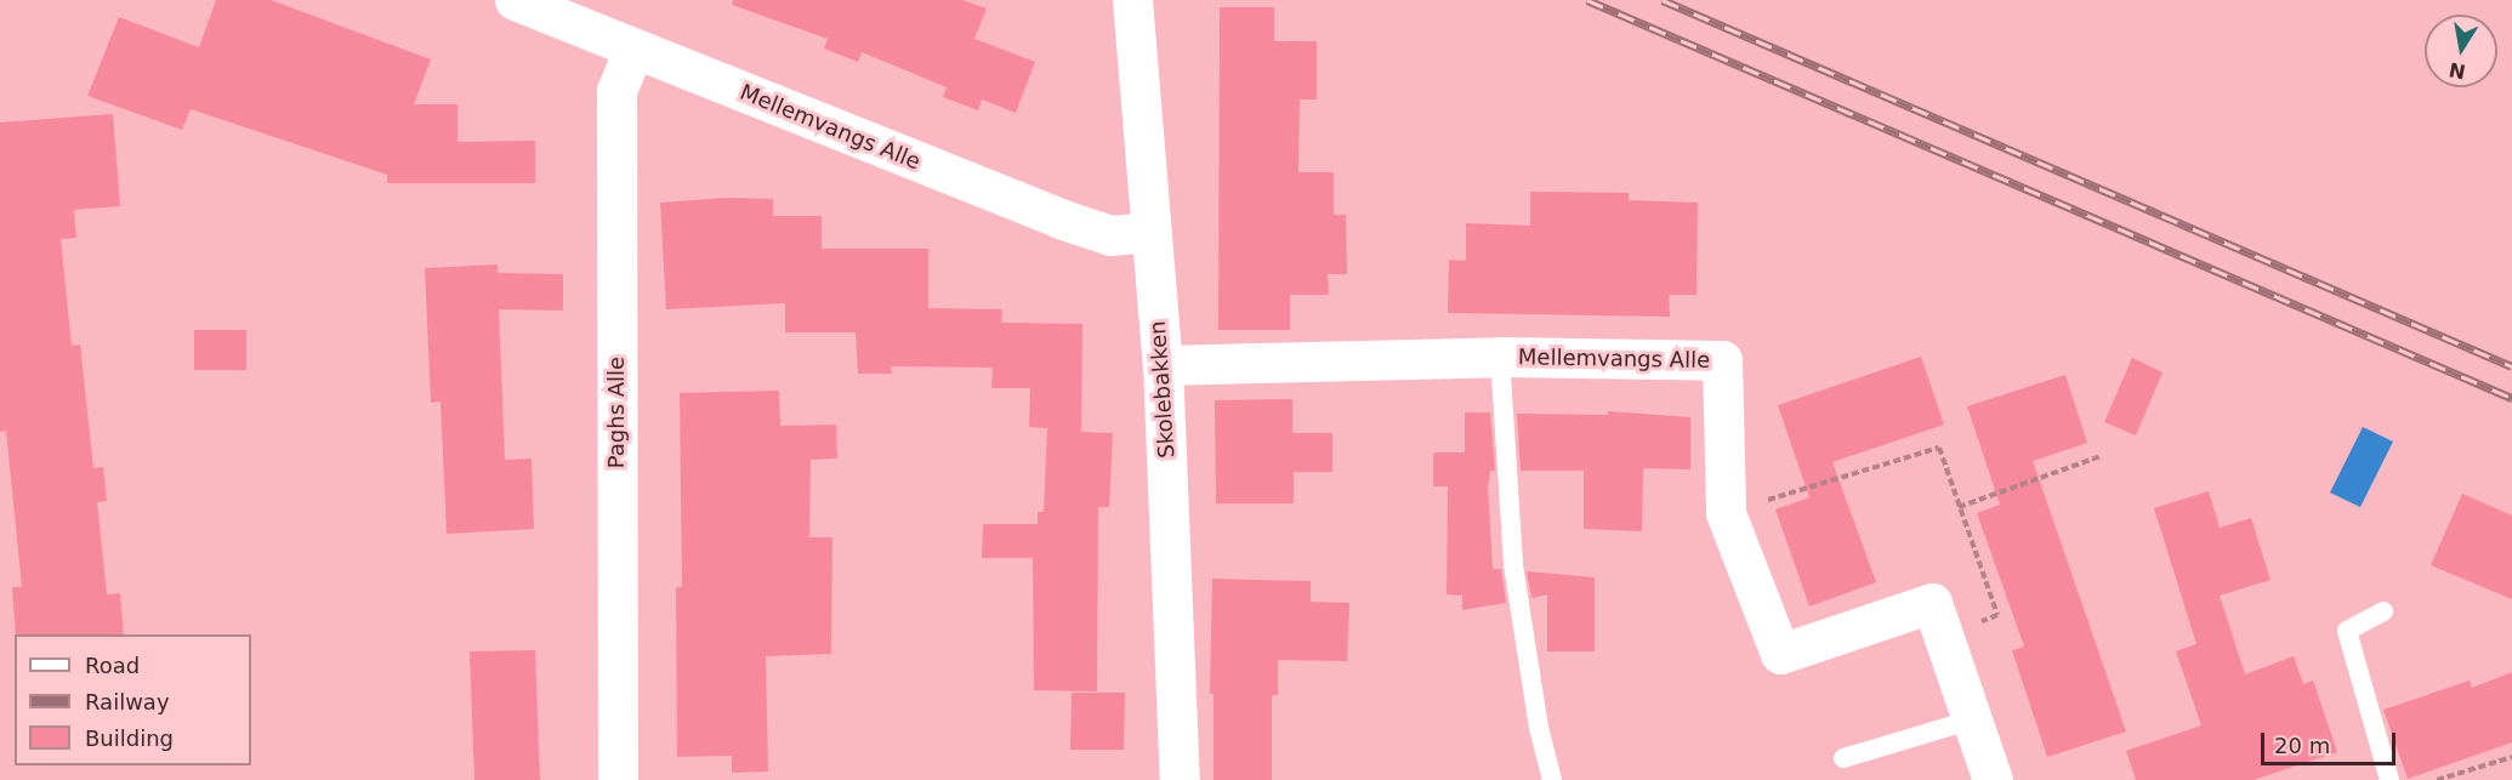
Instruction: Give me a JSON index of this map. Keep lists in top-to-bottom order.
{
  "streets": {
    "street": ["Mellemvangs Alle", "Skolebakken", "Paghs Alle"]
  },
  "crossings": [
    ["Mellemvangs Alle", "Skolebakken"],
    ["Mellemvangs Alle", "Paghs Alle"]
  ],
  "legend": ["Road", "Railway", "Building"],
  "scale_bar": "20 m",
  "north": "bottom"
}
